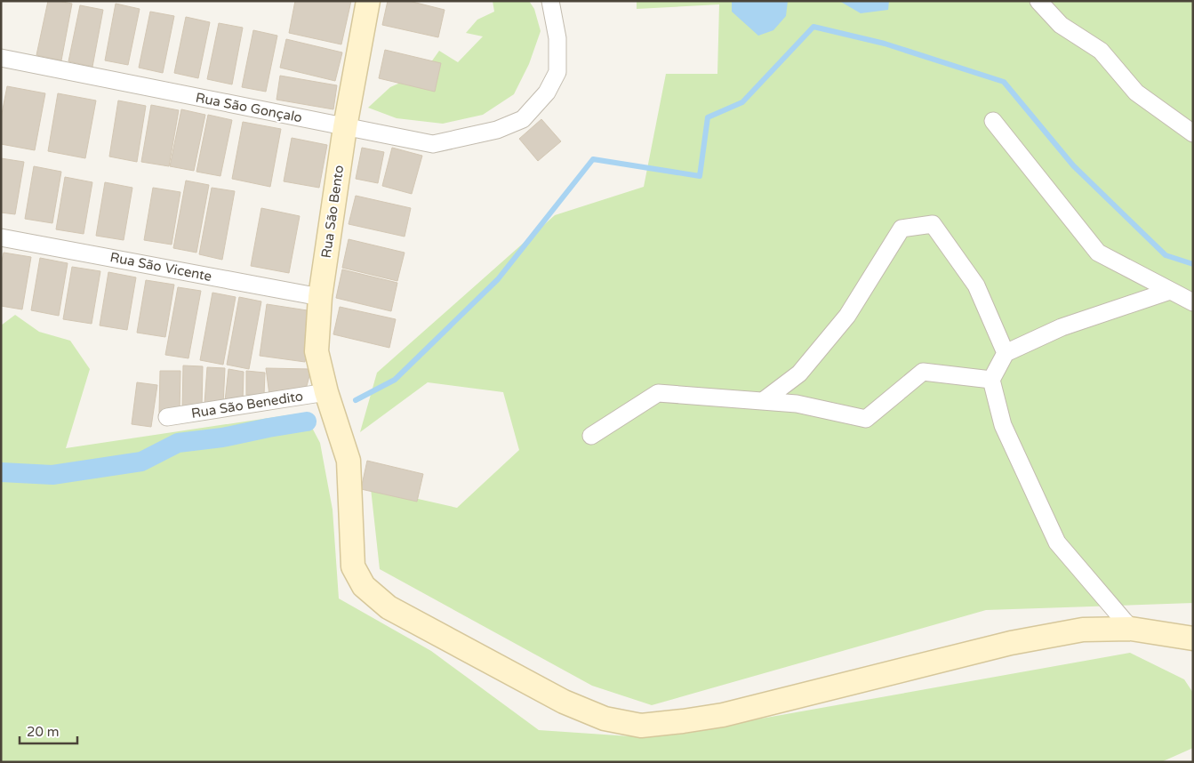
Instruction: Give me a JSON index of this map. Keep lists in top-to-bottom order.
{
  "streets": {
    "street": [
      "Rua São Gonçalo",
      "Rua São Bento",
      "Rua São Vicente",
      "Rua São Benedito"
    ]
  },
  "crossings": [
    ["Rua São Gonçalo", "Rua São Bento"],
    ["Rua São Bento", "Rua São Vicente"],
    ["Rua São Bento", "Rua São Benedito"]
  ],
  "scale_bar": "20 m"
}
